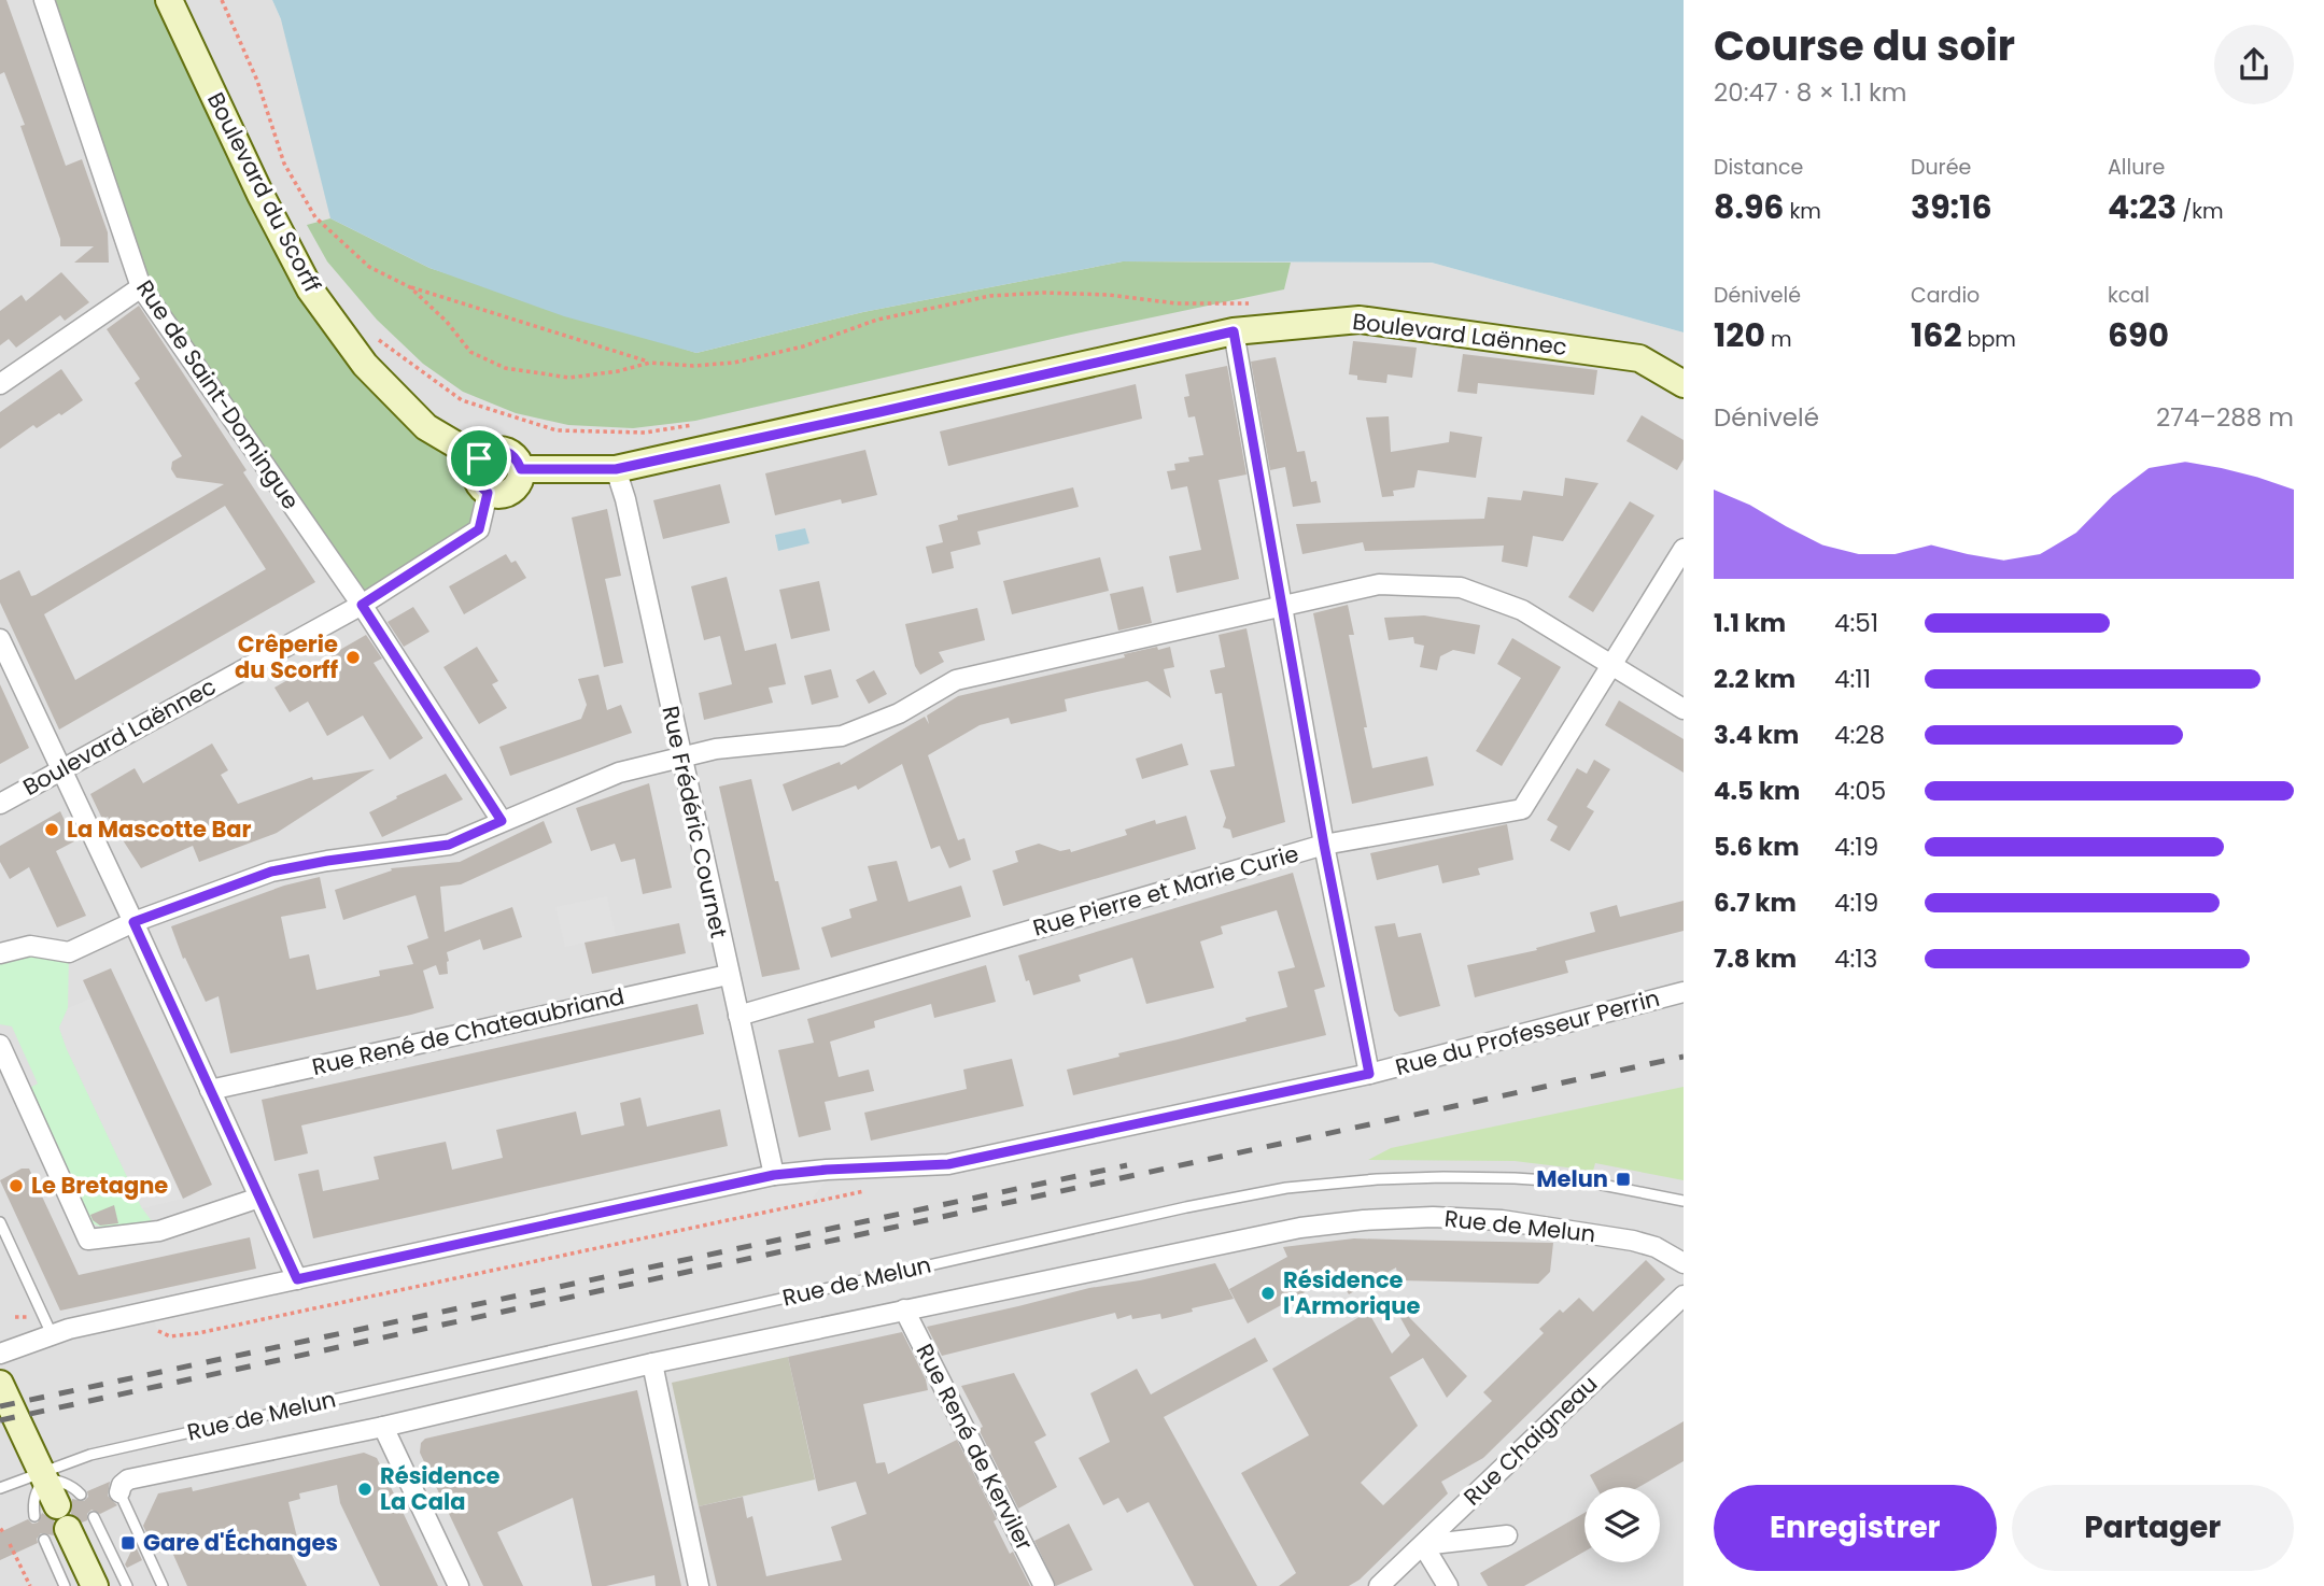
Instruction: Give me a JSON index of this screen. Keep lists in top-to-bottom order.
{
  "streets": {
    "main road": ["Boulevard du Scorff", "Boulevard Laënnec"],
    "street": [
      "Rue de Saint-Domingue",
      "Rue Frédéric Cournet",
      "Rue Pierre et Marie Curie",
      "Rue René de Chateaubriand",
      "Rue du Professeur Perrin",
      "Rue de Melun",
      "Rue Chaigneau",
      "Rue René de Kerviler"
    ]
  },
  "crossings": [
    ["Boulevard du Scorff", "Boulevard Laënnec"],
    ["Boulevard Laënnec", "Rue de Saint-Domingue"],
    ["Boulevard Laënnec", "Rue Frédéric Cournet"],
    ["Rue Frédéric Cournet", "Rue Pierre et Marie Curie"],
    ["Rue Frédéric Cournet", "Rue René de Chateaubriand"],
    ["Rue Frédéric Cournet", "Rue du Professeur Perrin"],
    ["Rue de Melun", "Rue René de Kerviler"]
  ],
  "places": {
    "other": [
      "Crêperie du Scorff",
      "La Mascotte Bar",
      "Le Bretagne",
      "Résidence l'Armorique",
      "Résidence La Cala"
    ],
    "transit": ["Melun", "Gare d'Échanges"]
  },
  "page": {
    "heading": ["Course du soir", "20:47 · 8 × 1.1 km"],
    "stats": [
      ["Distance", "8.96 km"],
      ["Durée", "39:16"],
      ["Allure", "4:23 /km"],
      ["Dénivelé", "120 m"],
      ["Cardio", "162 bpm"],
      ["kcal", "690"]
    ],
    "chart": ["Dénivelé", "274–288 m"],
    "list": [
      {
        "name": "1.1 km",
        "note": "4:51"
      },
      {
        "name": "2.2 km",
        "note": "4:11"
      },
      {
        "name": "3.4 km",
        "note": "4:28"
      },
      {
        "name": "4.5 km",
        "note": "4:05"
      },
      {
        "name": "5.6 km",
        "note": "4:19"
      },
      {
        "name": "6.7 km",
        "note": "4:19"
      },
      {
        "name": "7.8 km",
        "note": "4:13"
      }
    ],
    "buttons": ["Enregistrer", "Partager"]
  }
}
